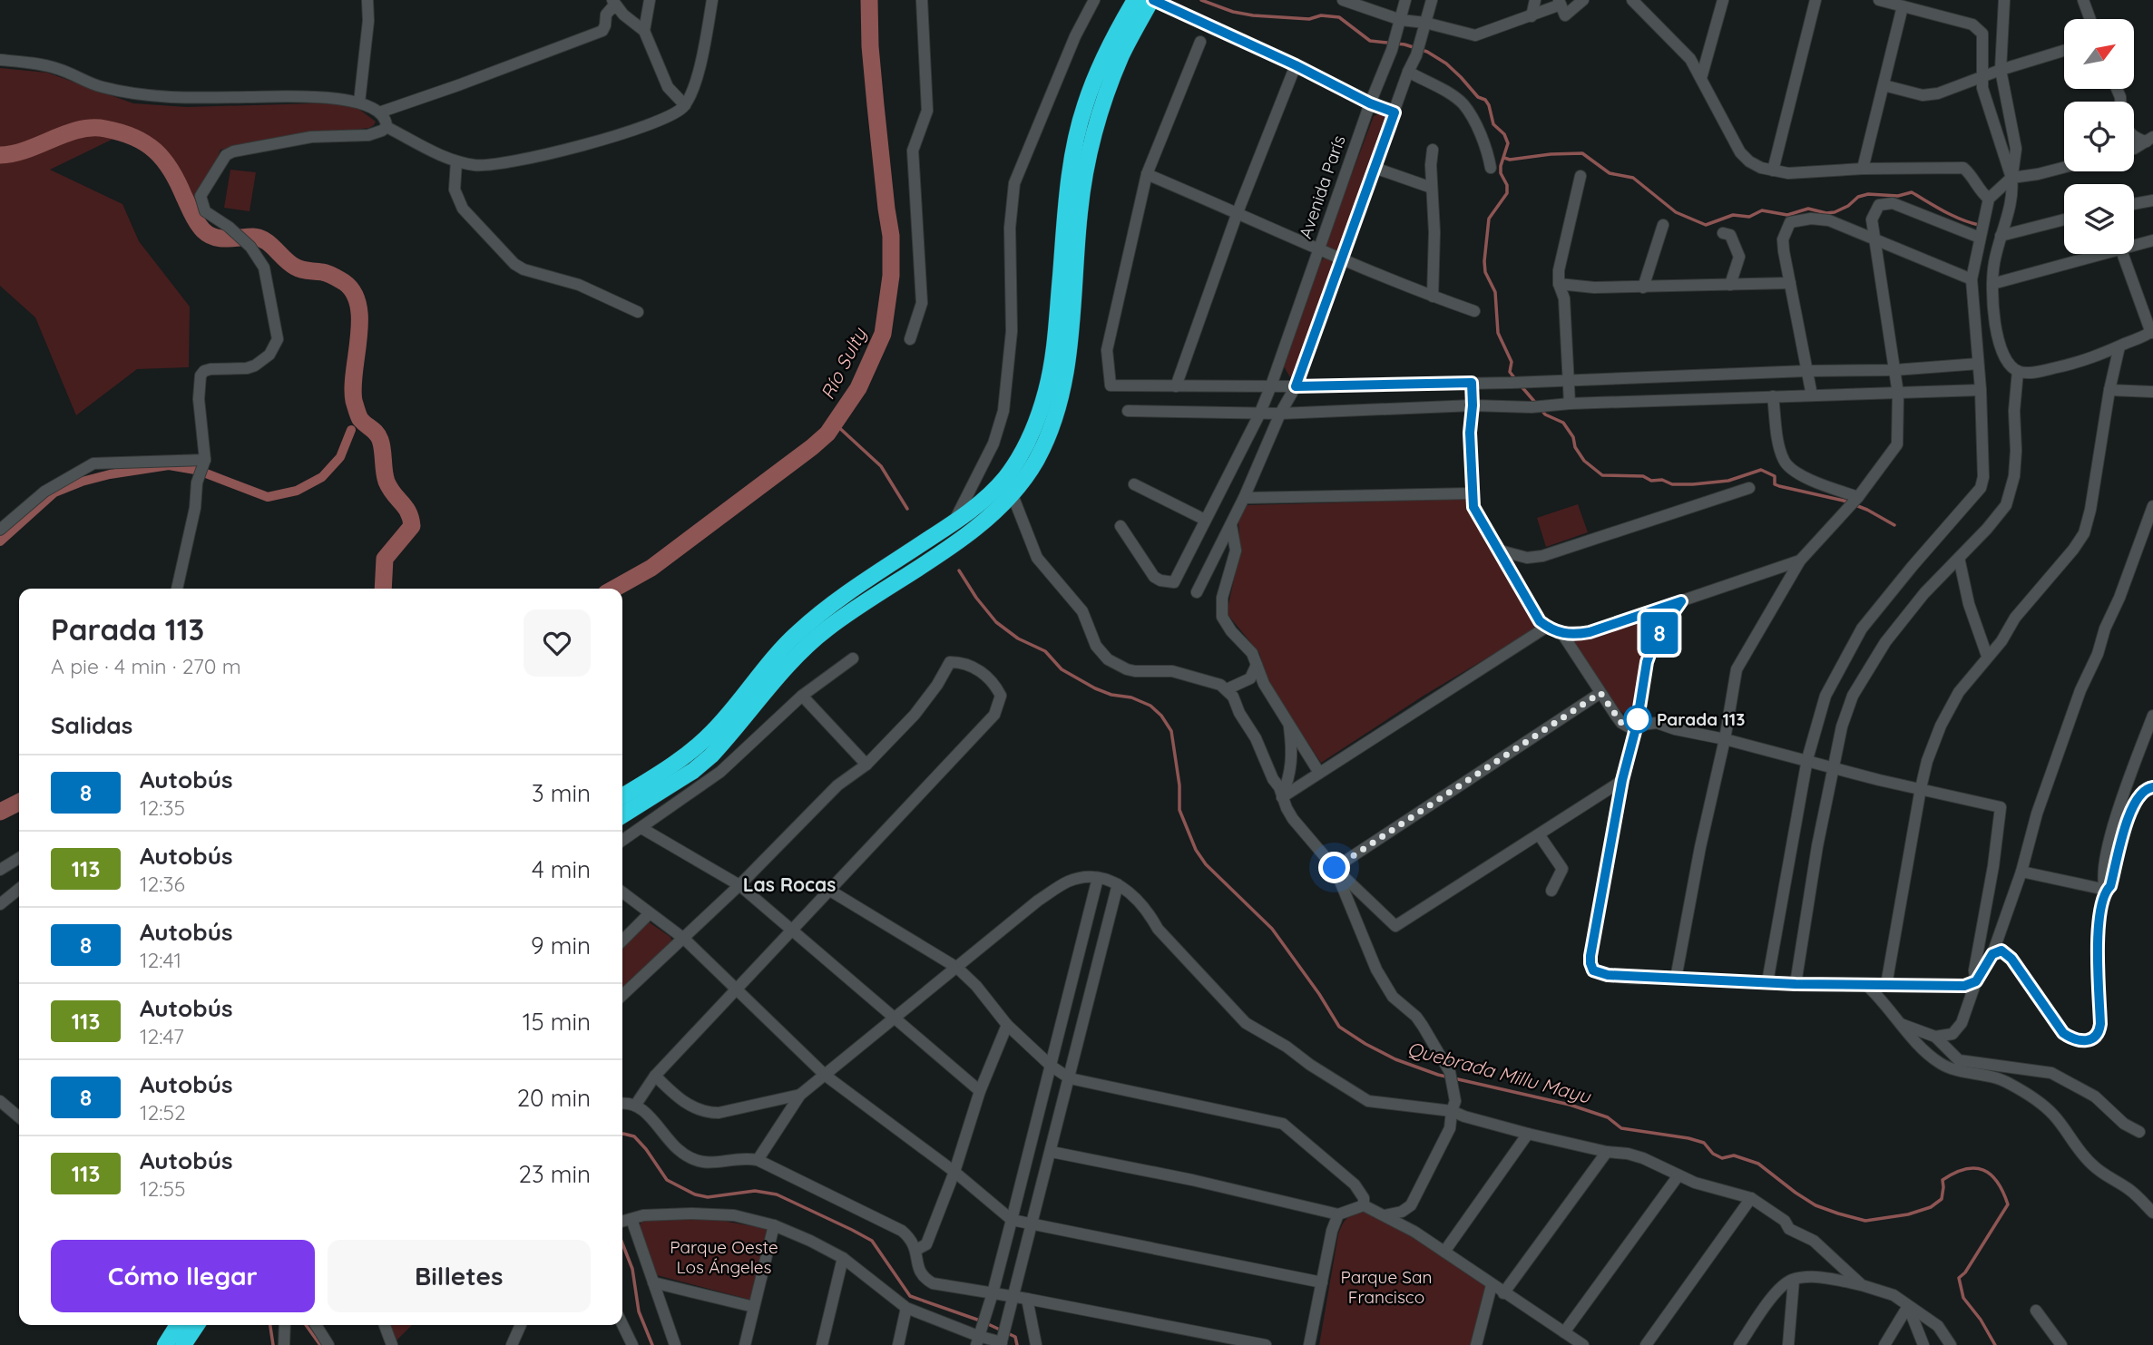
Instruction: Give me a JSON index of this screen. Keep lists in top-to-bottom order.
{
  "streets": {
    "street": ["Avenida París"]
  },
  "districts": ["Las Rocas"],
  "water": ["Río Sulty", "Quebrada Millu Mayu"],
  "parks": ["Parque Oeste Los Ángeles", "Parque San Francisco"],
  "places": ["Parada 113"],
  "lines": ["bus line 8"],
  "north": "top right",
  "page": {
    "on_map": "8",
    "heading": [
      ["Parada 113", "A pie · 4 min · 270 m"],
      "Salidas"
    ],
    "list": [
      {
        "mark": "8",
        "name": "Autobús",
        "note": "12:35",
        "value": "3 min"
      },
      {
        "mark": "113",
        "name": "Autobús",
        "note": "12:36",
        "value": "4 min"
      },
      {
        "mark": "8",
        "name": "Autobús",
        "note": "12:41",
        "value": "9 min"
      },
      {
        "mark": "113",
        "name": "Autobús",
        "note": "12:47",
        "value": "15 min"
      },
      {
        "mark": "8",
        "name": "Autobús",
        "note": "12:52",
        "value": "20 min"
      },
      {
        "mark": "113",
        "name": "Autobús",
        "note": "12:55",
        "value": "23 min"
      }
    ],
    "buttons": ["Cómo llegar", "Billetes"]
  }
}
